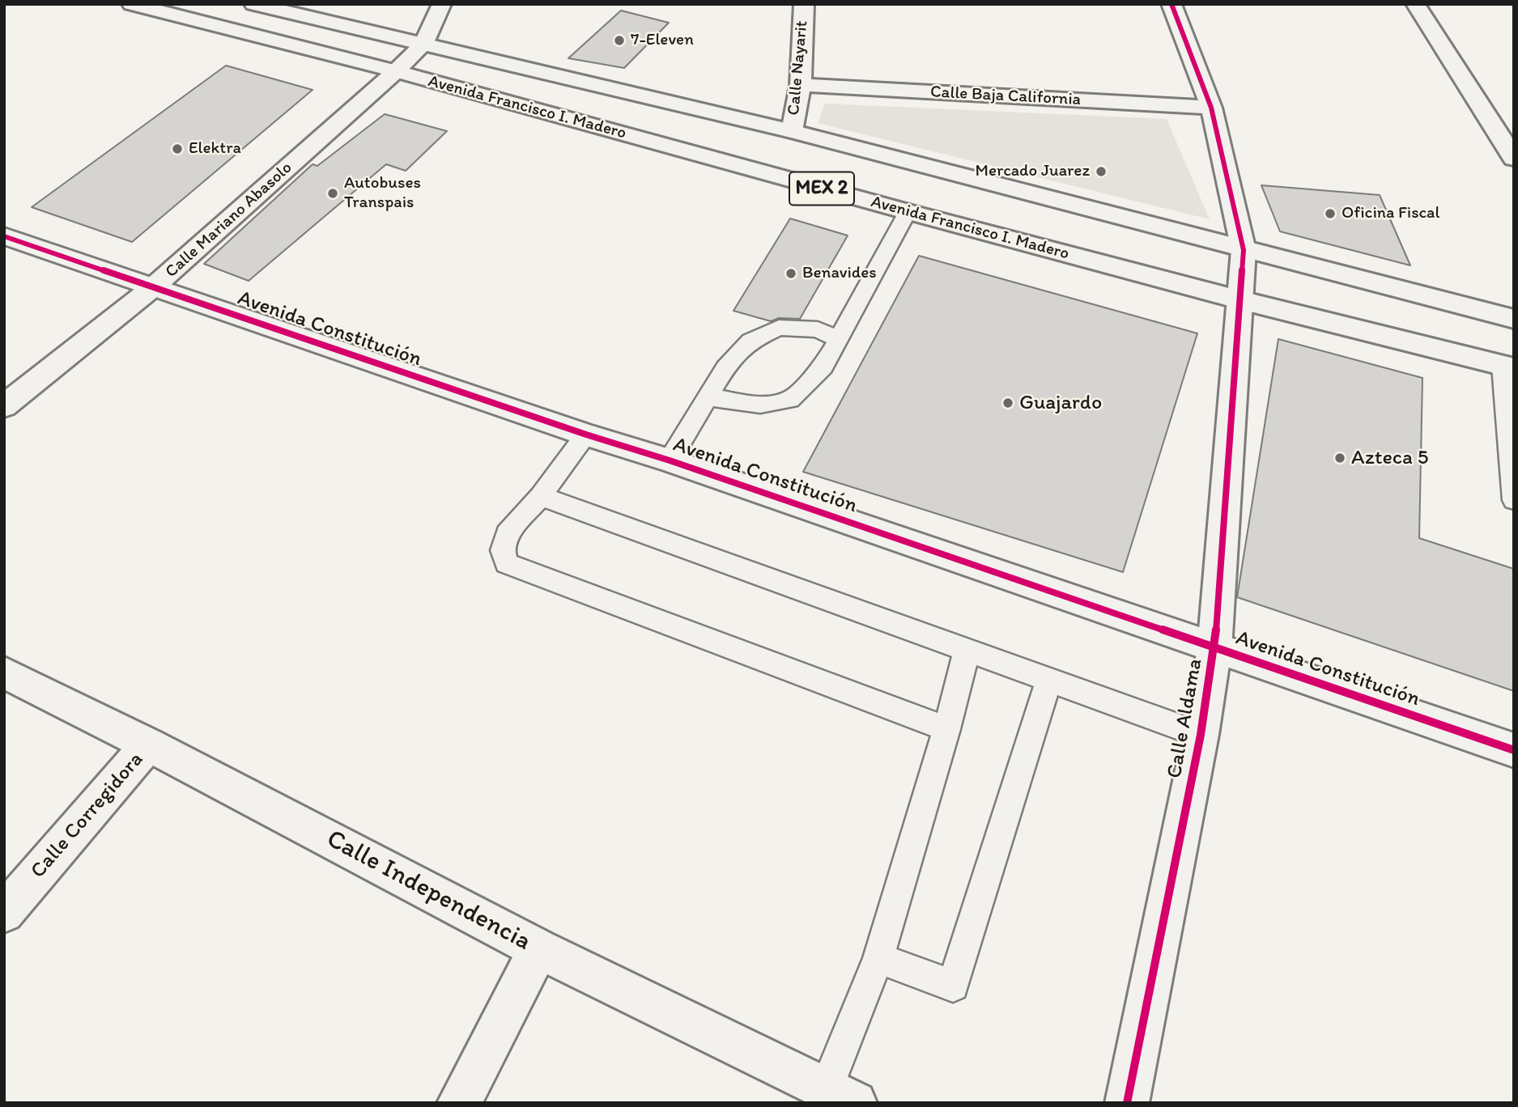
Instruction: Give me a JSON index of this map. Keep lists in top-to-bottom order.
{
  "streets": {
    "street": [
      "Calle Nayarit",
      "Calle Baja California",
      "Avenida Francisco I. Madero",
      "MEX 2",
      "Calle Mariano Abasolo",
      "Avenida Constitución",
      "Calle Aldama",
      "Calle Corregidora",
      "Calle Independencia"
    ]
  },
  "crossings": [
    ["Calle Nayarit", "Calle Baja California"],
    ["Calle Nayarit", "Avenida Francisco I. Madero"],
    ["Calle Baja California", "Calle Aldama"],
    ["Avenida Francisco I. Madero", "Calle Mariano Abasolo"],
    ["Avenida Francisco I. Madero", "Calle Aldama"],
    ["Calle Mariano Abasolo", "Avenida Constitución"],
    ["Avenida Constitución", "Calle Aldama"],
    ["Calle Corregidora", "Calle Independencia"]
  ],
  "places": [
    "7-Eleven",
    "Elektra",
    "Mercado Juarez",
    "Autobuses Transpais",
    "Oficina Fiscal",
    "Benavides",
    "Guajardo",
    "Azteca 5"
  ]
}
